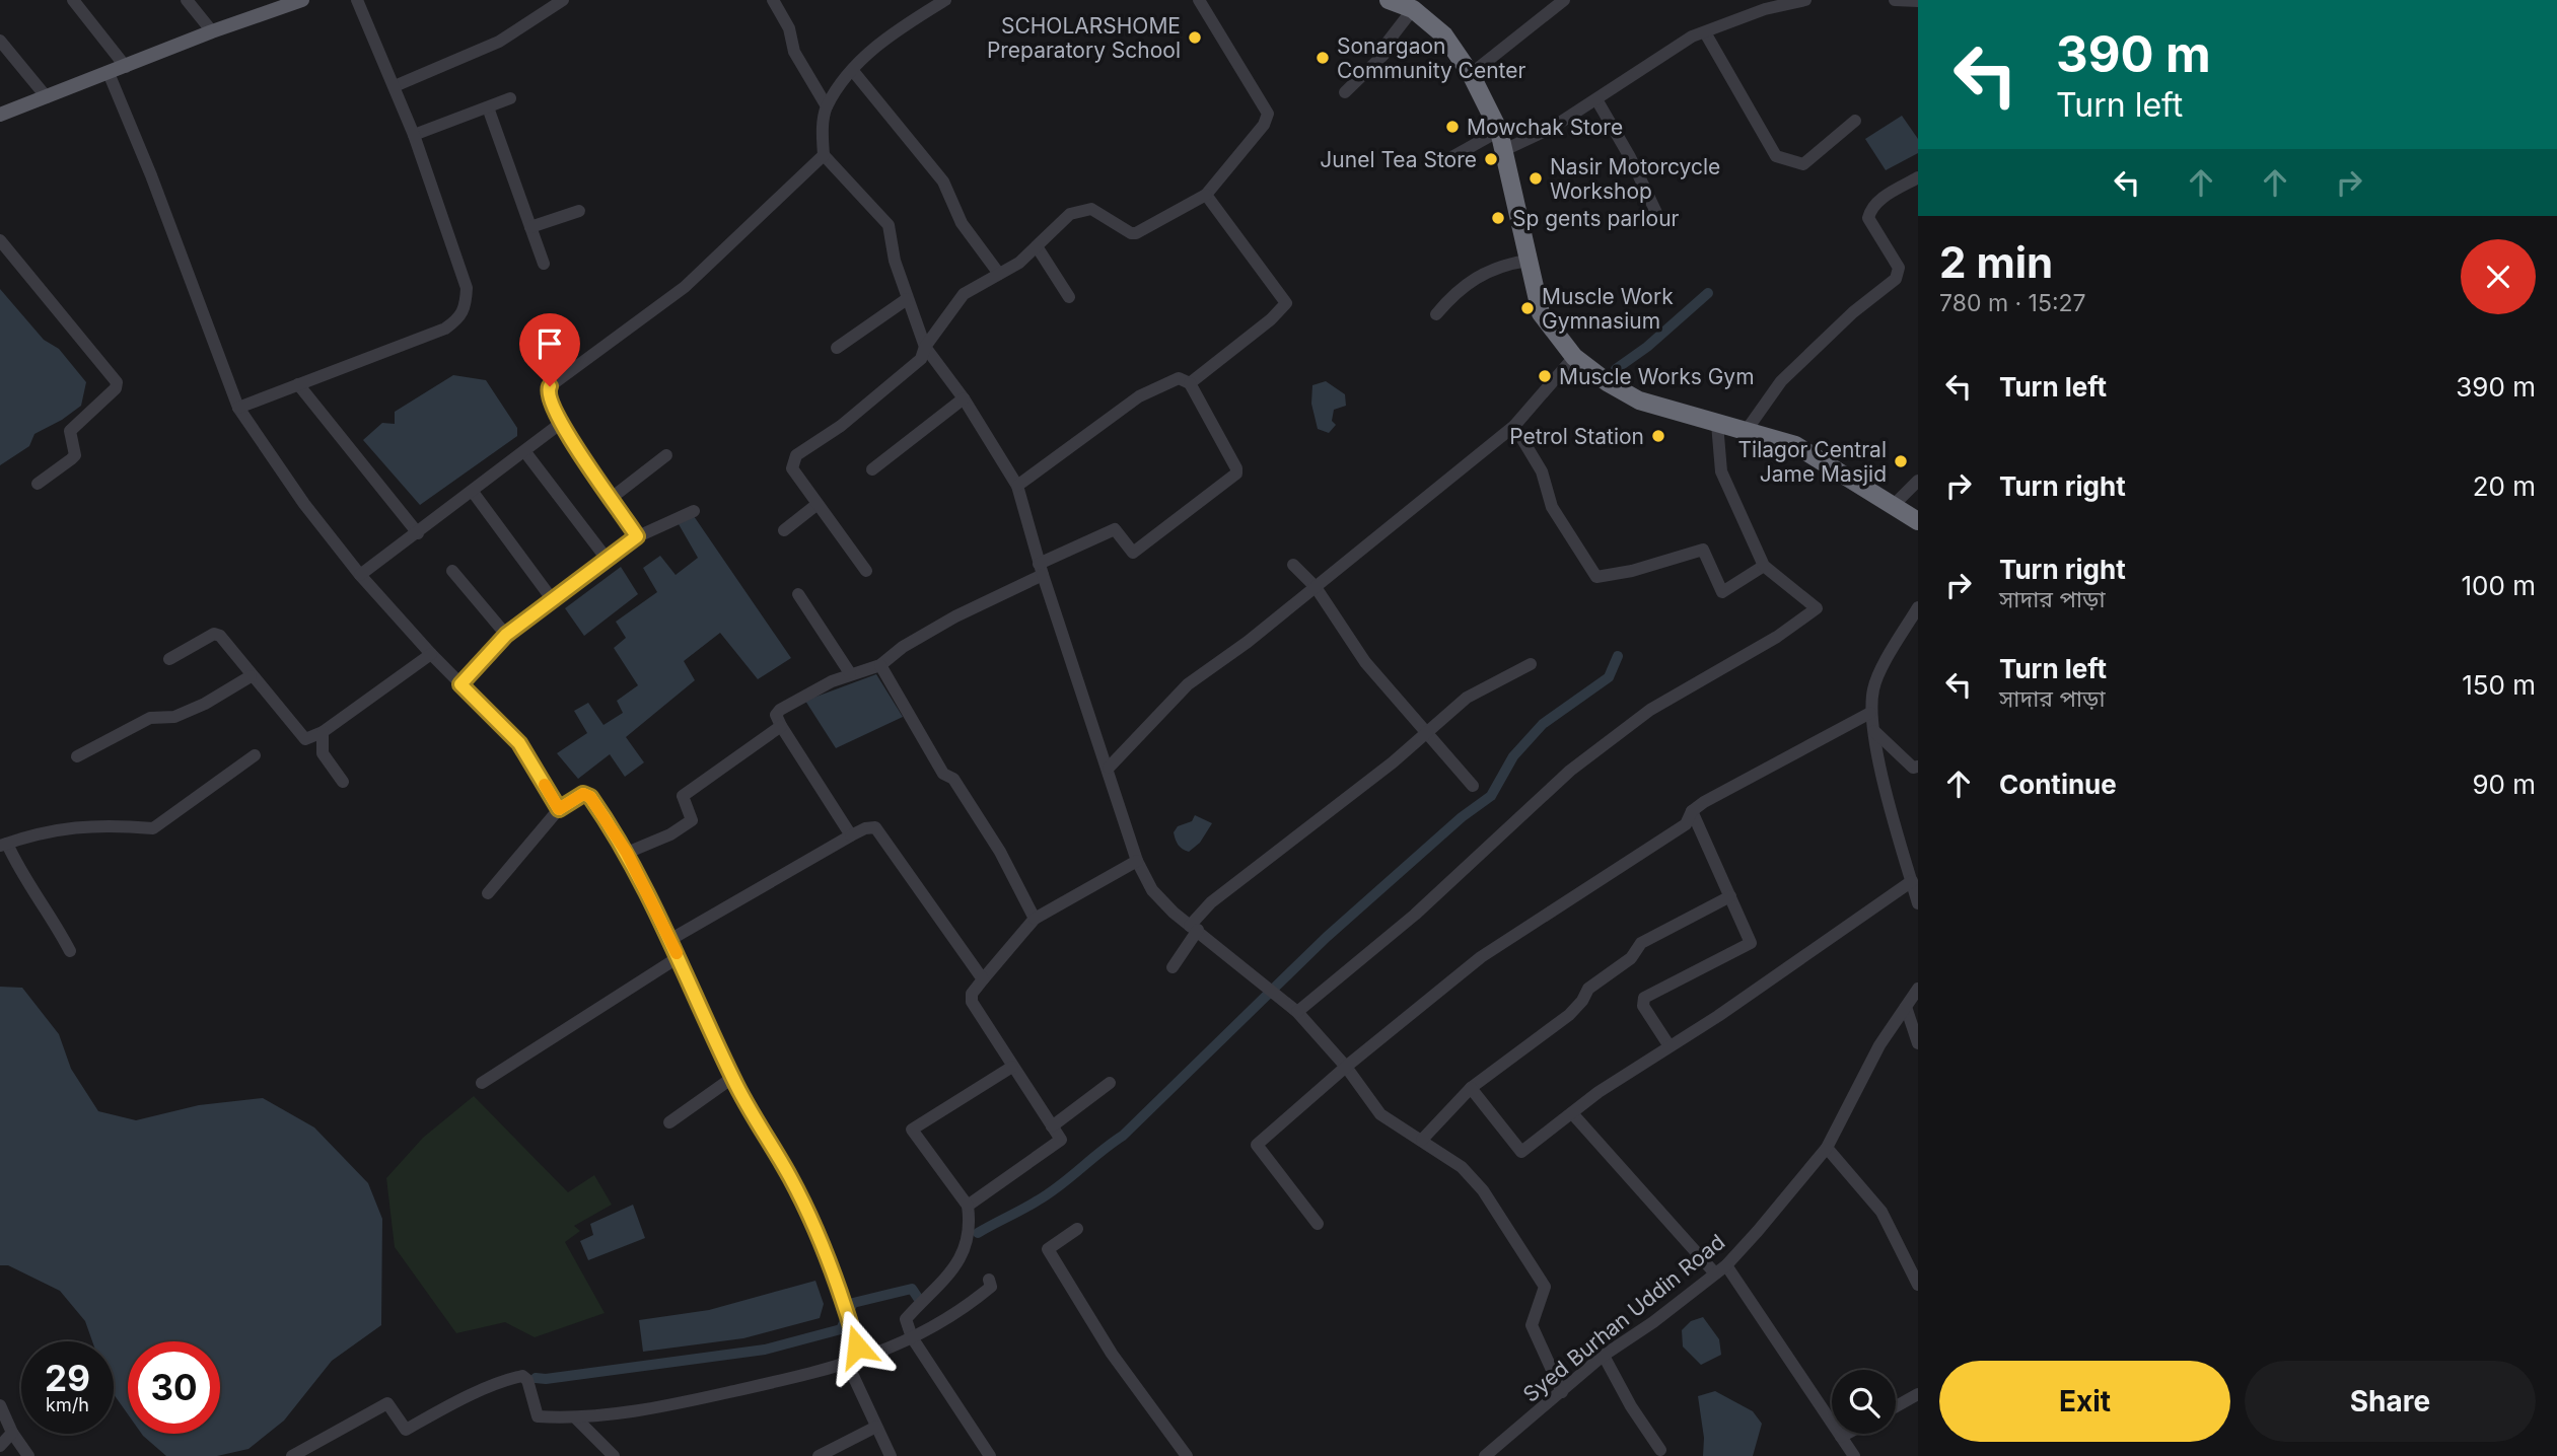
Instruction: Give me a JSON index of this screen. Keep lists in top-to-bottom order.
{
  "streets": {
    "street": ["Syed Burhan Uddin Road"]
  },
  "places": [
    "SCHOLARSHOME Preparatory School",
    "Sonargaon Community Center",
    "Mowchak Store",
    "Junel Tea Store",
    "Nasir Motorcycle Workshop",
    "Sp gents parlour",
    "Muscle Work Gymnasium",
    "Muscle Works Gym",
    "Petrol Station",
    "Tilagor Central Jame Masjid"
  ],
  "page": {
    "turn": ["390 m", "Turn left"],
    "heading": ["2 min", "780 m · 15:27"],
    "list": [
      {
        "name": "Turn left",
        "value": "390 m"
      },
      {
        "name": "Turn right",
        "value": "20 m"
      },
      {
        "name": "Turn right",
        "note": "সাদার পাড়া",
        "value": "100 m"
      },
      {
        "name": "Turn left",
        "note": "সাদার পাড়া",
        "value": "150 m"
      },
      {
        "name": "Continue",
        "value": "90 m"
      }
    ],
    "speed": "29 km/h",
    "limit": "30",
    "buttons": ["Exit", "Share"]
  }
}
